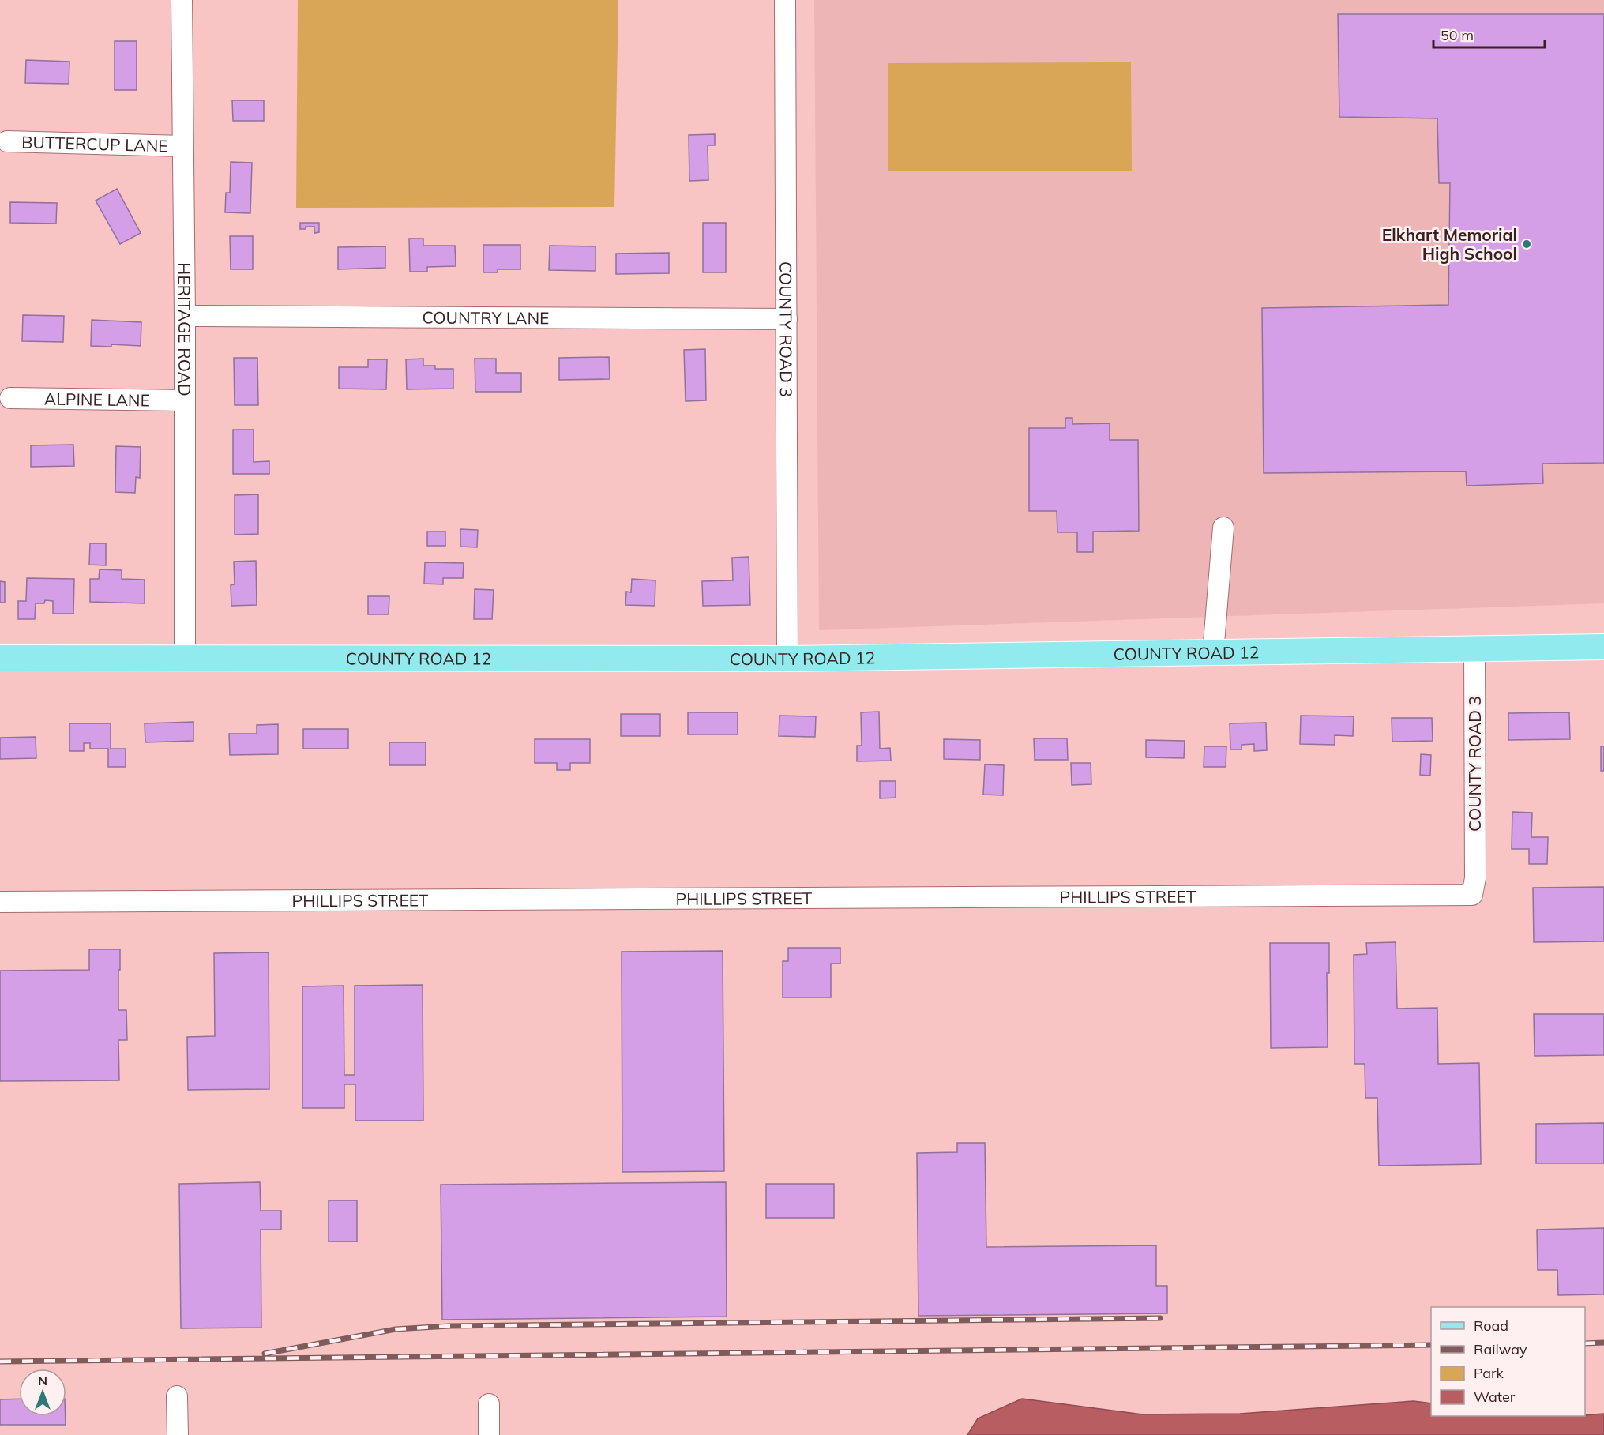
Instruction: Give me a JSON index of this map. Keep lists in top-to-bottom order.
{
  "streets": {
    "main road": ["COUNTY ROAD 12"],
    "street": [
      "BUTTERCUP LANE",
      "COUNTRY LANE",
      "HERITAGE ROAD",
      "COUNTY ROAD 3",
      "ALPINE LANE",
      "PHILLIPS STREET"
    ]
  },
  "crossings": [
    ["BUTTERCUP LANE", "HERITAGE ROAD"],
    ["COUNTRY LANE", "HERITAGE ROAD"],
    ["COUNTRY LANE", "COUNTY ROAD 3"],
    ["HERITAGE ROAD", "ALPINE LANE"],
    ["HERITAGE ROAD", "COUNTY ROAD 12"],
    ["COUNTY ROAD 3", "COUNTY ROAD 12"],
    ["COUNTY ROAD 3", "PHILLIPS STREET"]
  ],
  "places": ["Elkhart Memorial High School"],
  "legend": [
    "Road",
    "Railway",
    "Park",
    "Water"
  ],
  "scale_bar": "50 m",
  "north": "top"
}
